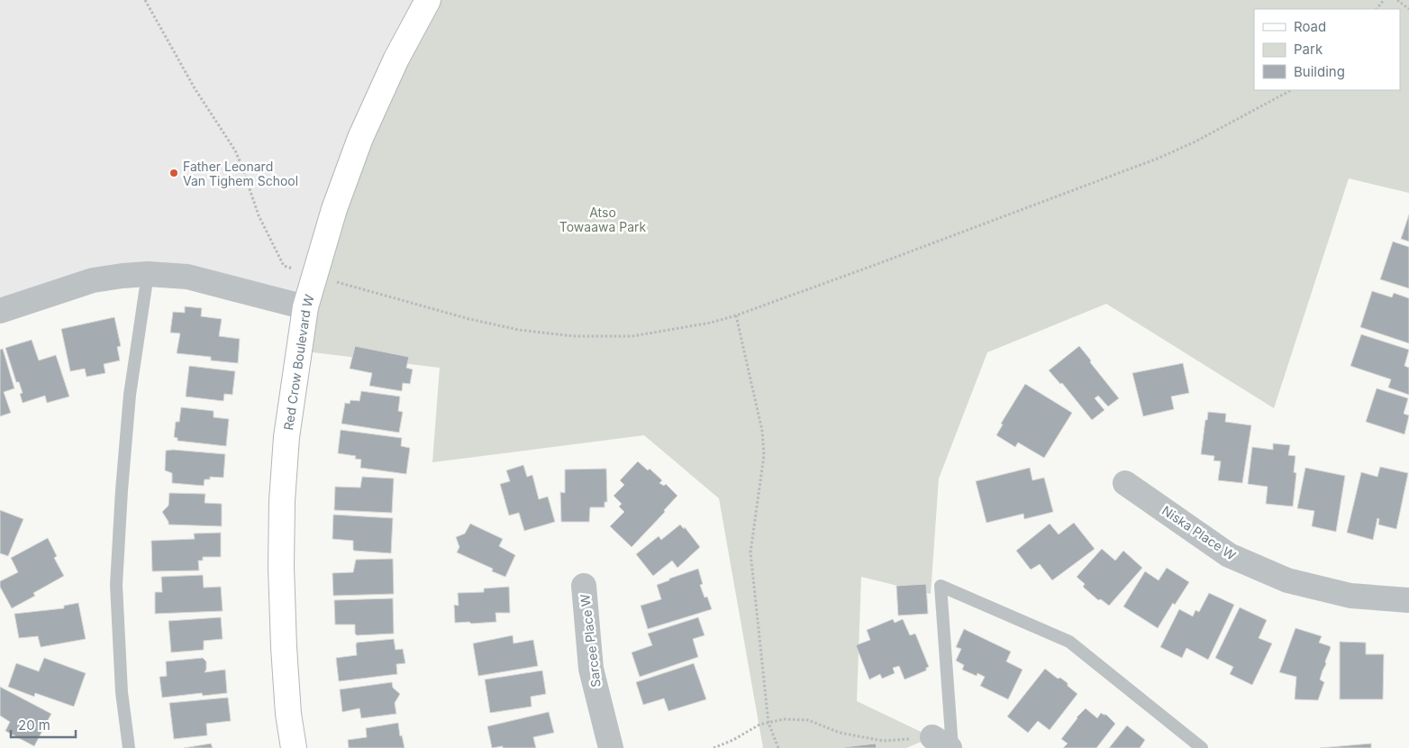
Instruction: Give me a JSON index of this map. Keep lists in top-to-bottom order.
{
  "streets": {
    "street": ["Red Crow Boulevard W", "Niska Place W", "Sarcee Place W"]
  },
  "parks": ["Atso Towaawa Park"],
  "places": ["Father Leonard Van Tighem School"],
  "legend": ["Road", "Park", "Building"],
  "scale_bar": "20 m"
}
